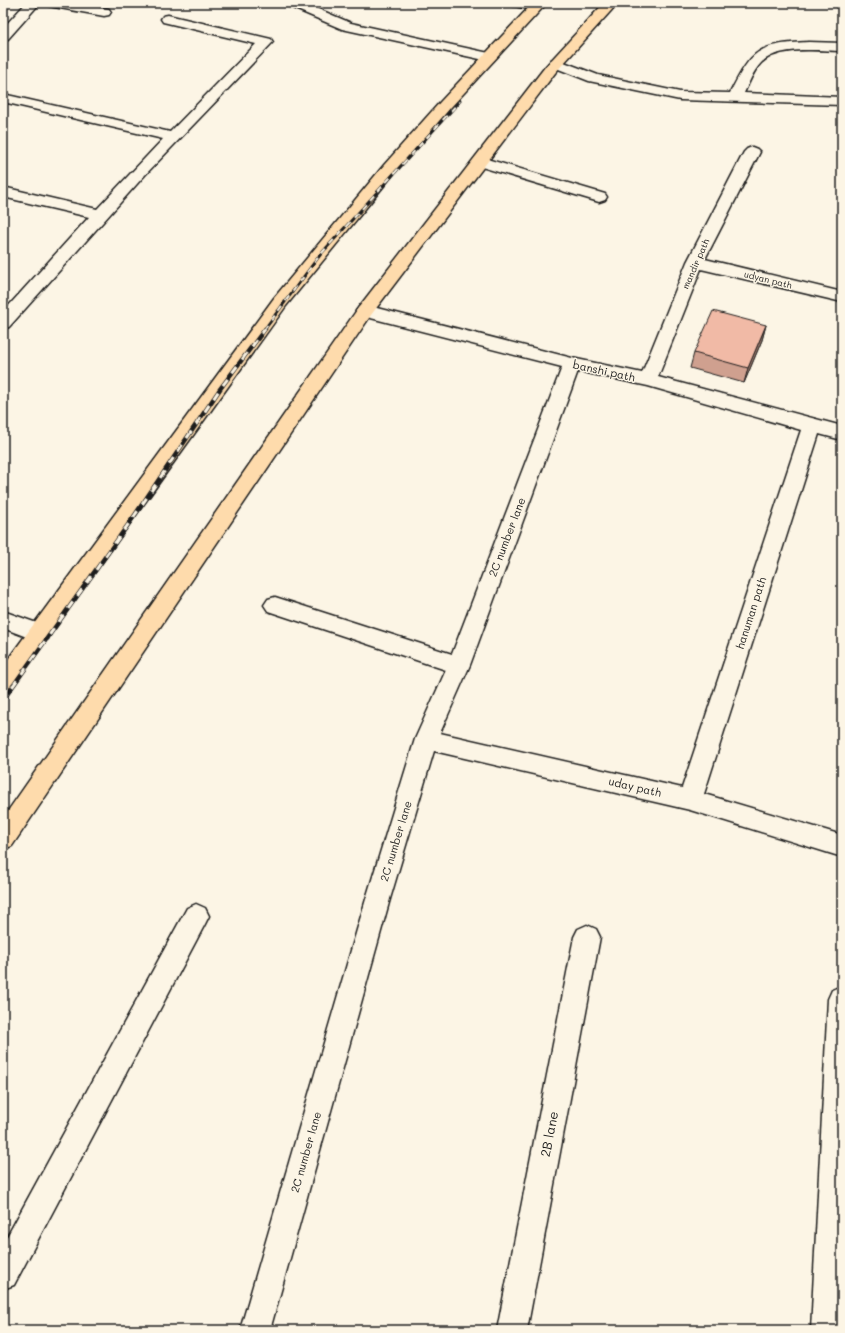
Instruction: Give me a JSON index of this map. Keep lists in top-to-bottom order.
{
  "streets": {
    "street": [
      "mandir path",
      "udyan path",
      "banshi path",
      "2C number lane",
      "hanuman path",
      "uday path",
      "2B lane"
    ]
  },
  "crossings": [
    ["mandir path", "udyan path"],
    ["mandir path", "banshi path"],
    ["banshi path", "2C number lane"],
    ["banshi path", "hanuman path"],
    ["2C number lane", "uday path"],
    ["hanuman path", "uday path"]
  ]
}
